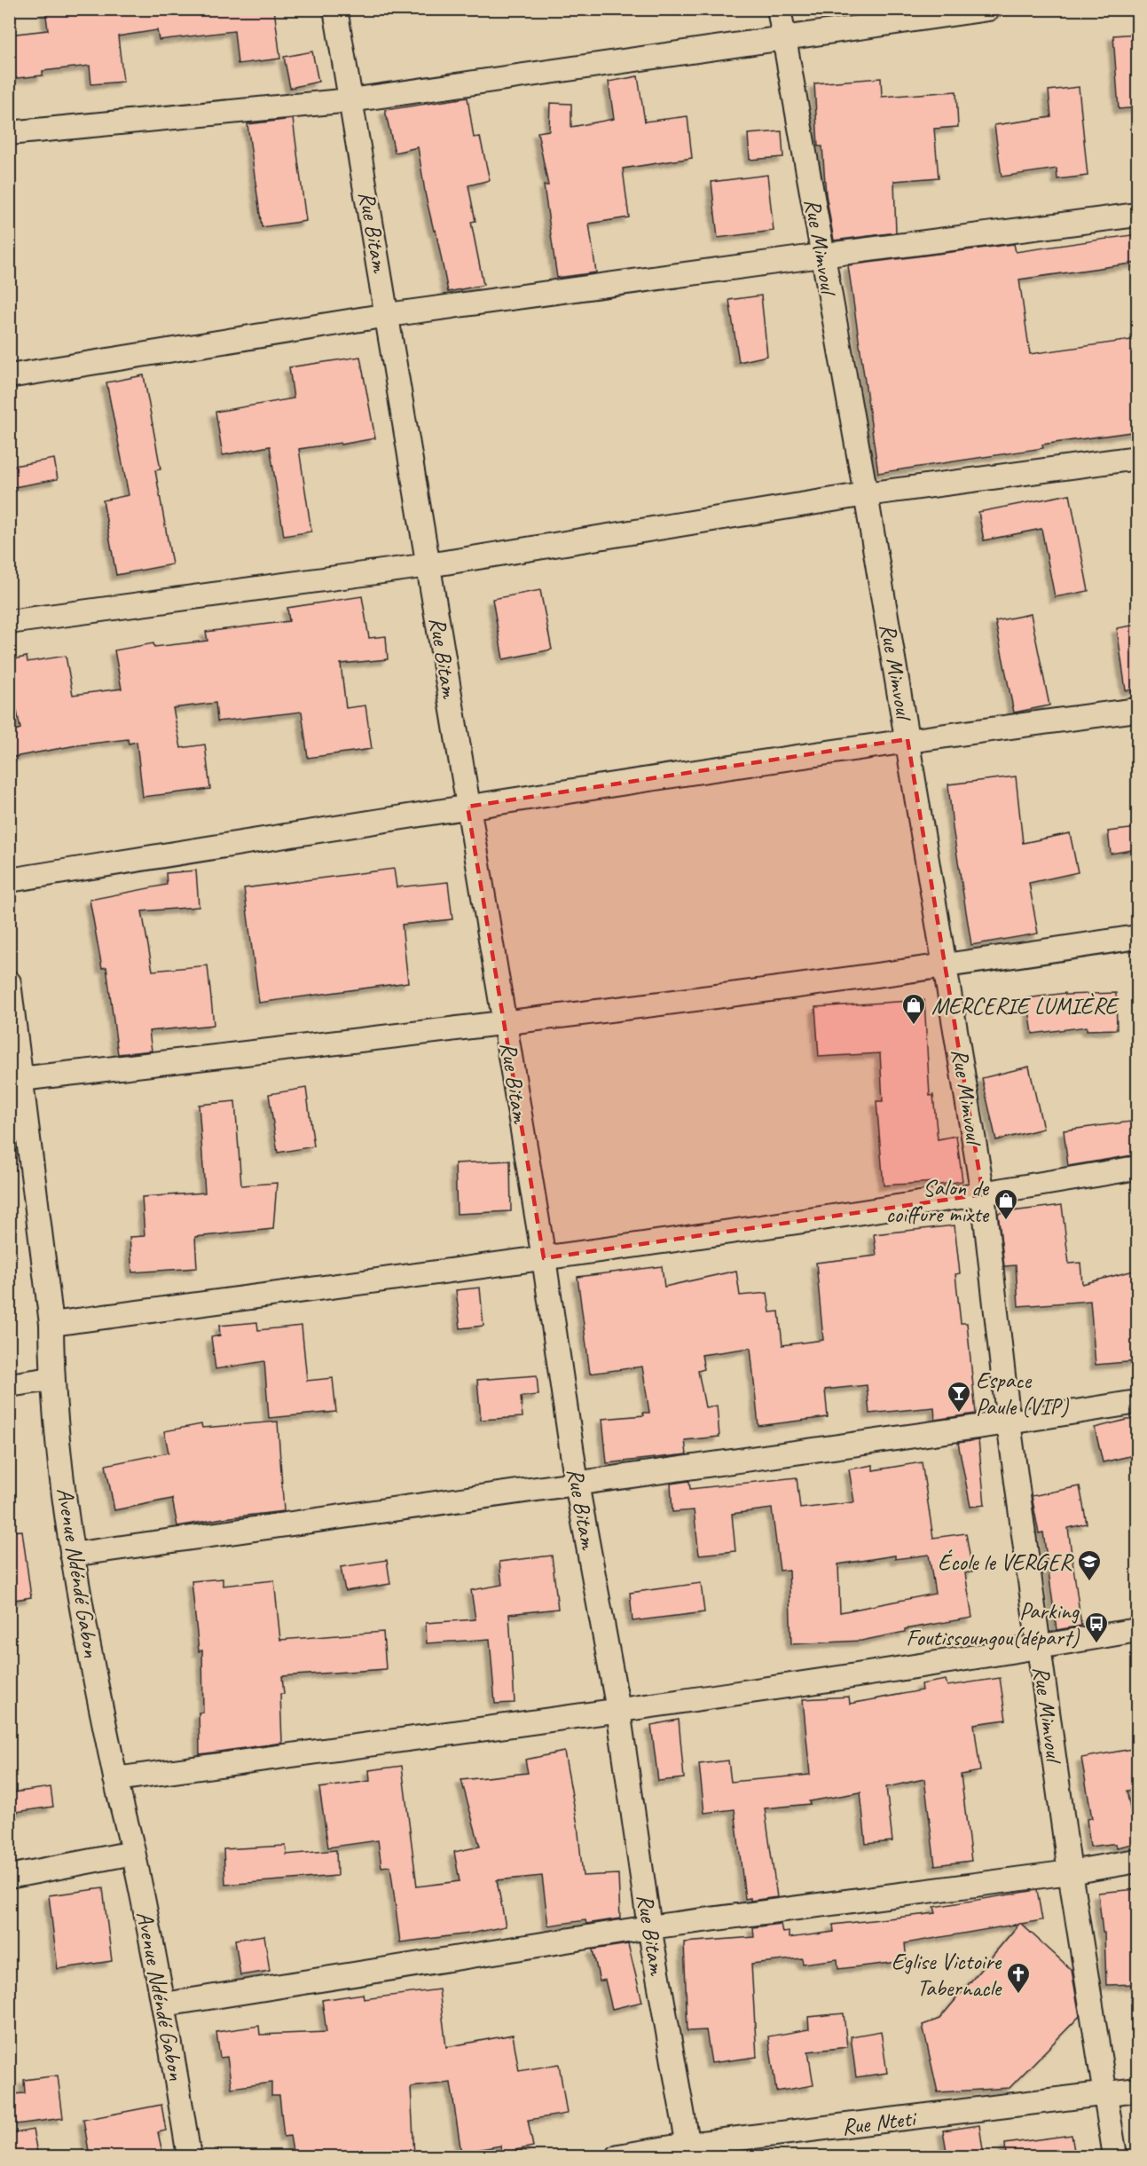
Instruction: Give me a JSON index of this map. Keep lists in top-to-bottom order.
{
  "streets": {
    "street": [
      "Rue Bitam",
      "Rue Mimvoul",
      "Avenue Ndéndé Gabon",
      "Rue Nteti"
    ]
  },
  "crossings": [
    ["Rue Bitam", "Rue Nteti"],
    ["Rue Mimvoul", "Rue Nteti"]
  ],
  "places": {
    "shop": ["MERCERIE LUMIÈRE", "Salon de coiffure mixte"],
    "bar": ["Espace Paule (VIP)"],
    "school or university": ["École le VERGER"],
    "bus stop": ["Parking Foutissoungou(départ)"],
    "church": ["Eglise Victoire Tabernacle"]
  }
}
